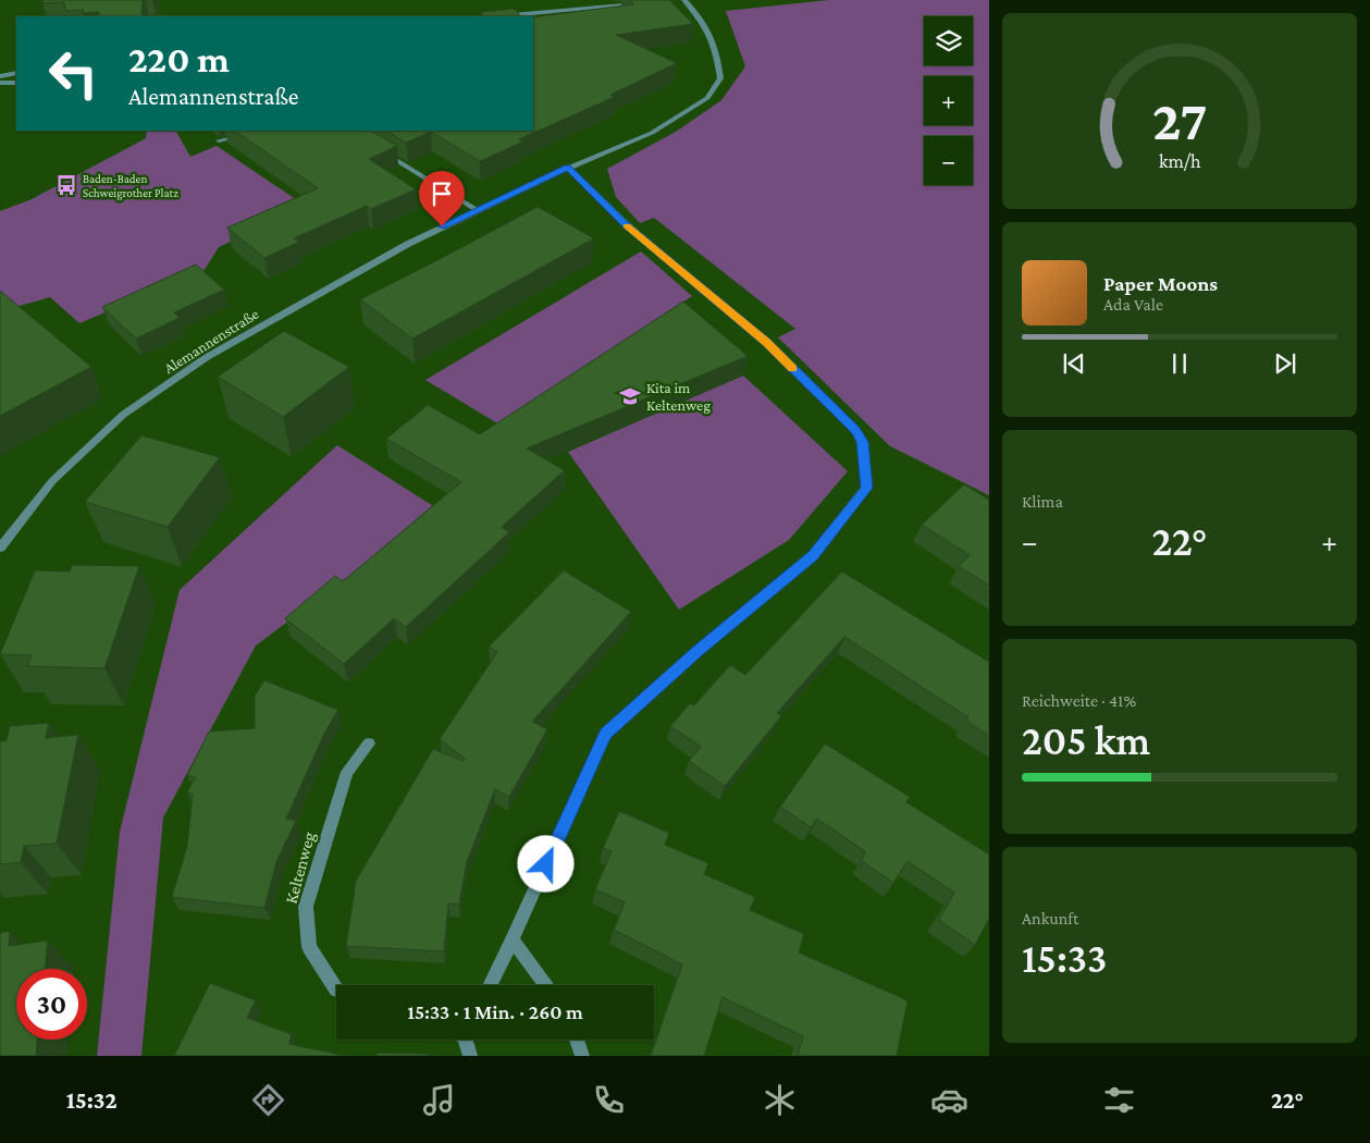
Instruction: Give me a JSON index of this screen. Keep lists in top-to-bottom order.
{
  "streets": {
    "street": ["Alemannenstraße", "Keltenweg"]
  },
  "places": {
    "bus stop": ["Baden-Baden Schweigrother Platz"],
    "school or university": ["Kita im Keltenweg"]
  },
  "page": {
    "map_buttons": ["+", "−"],
    "turn": ["220 m", "Alemannenstraße"],
    "song": ["Paper Moons", "Ada Vale"],
    "tile": [
      "Klima",
      ["Reichweite · 41%", "205 km"],
      ["Ankunft", "15:33"]
    ],
    "heat": ["−", "22°", "+"],
    "limit": "30",
    "trip": "15:33 · 1 Min. · 260 m",
    "tabs": ["15:32", "22°"],
    "gauge": ["27", "km/h"]
  }
}
